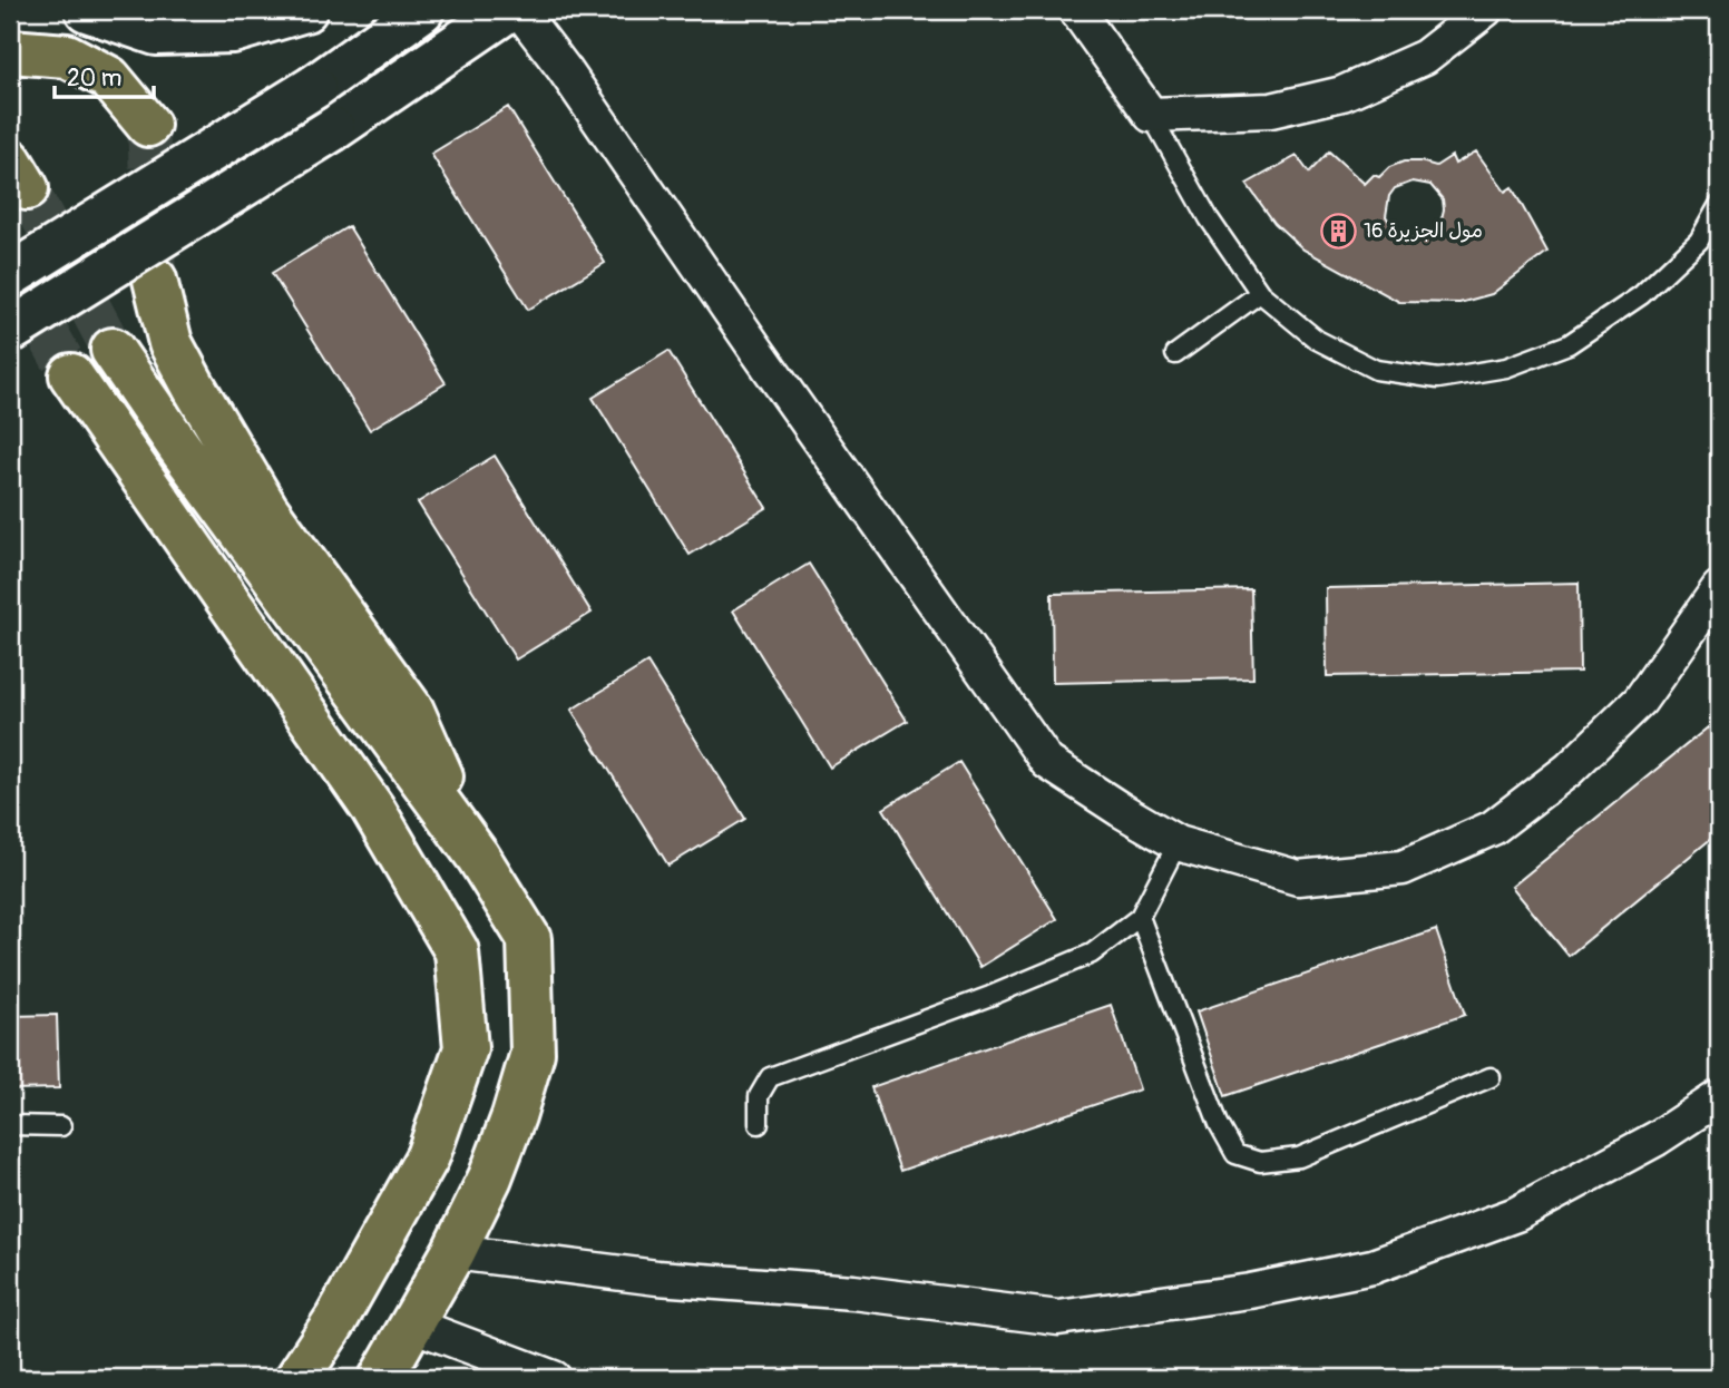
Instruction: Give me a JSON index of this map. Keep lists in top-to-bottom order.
{
  "places": {
    "building": ["مول الجزيرة 16"]
  },
  "scale_bar": "20 m"
}
